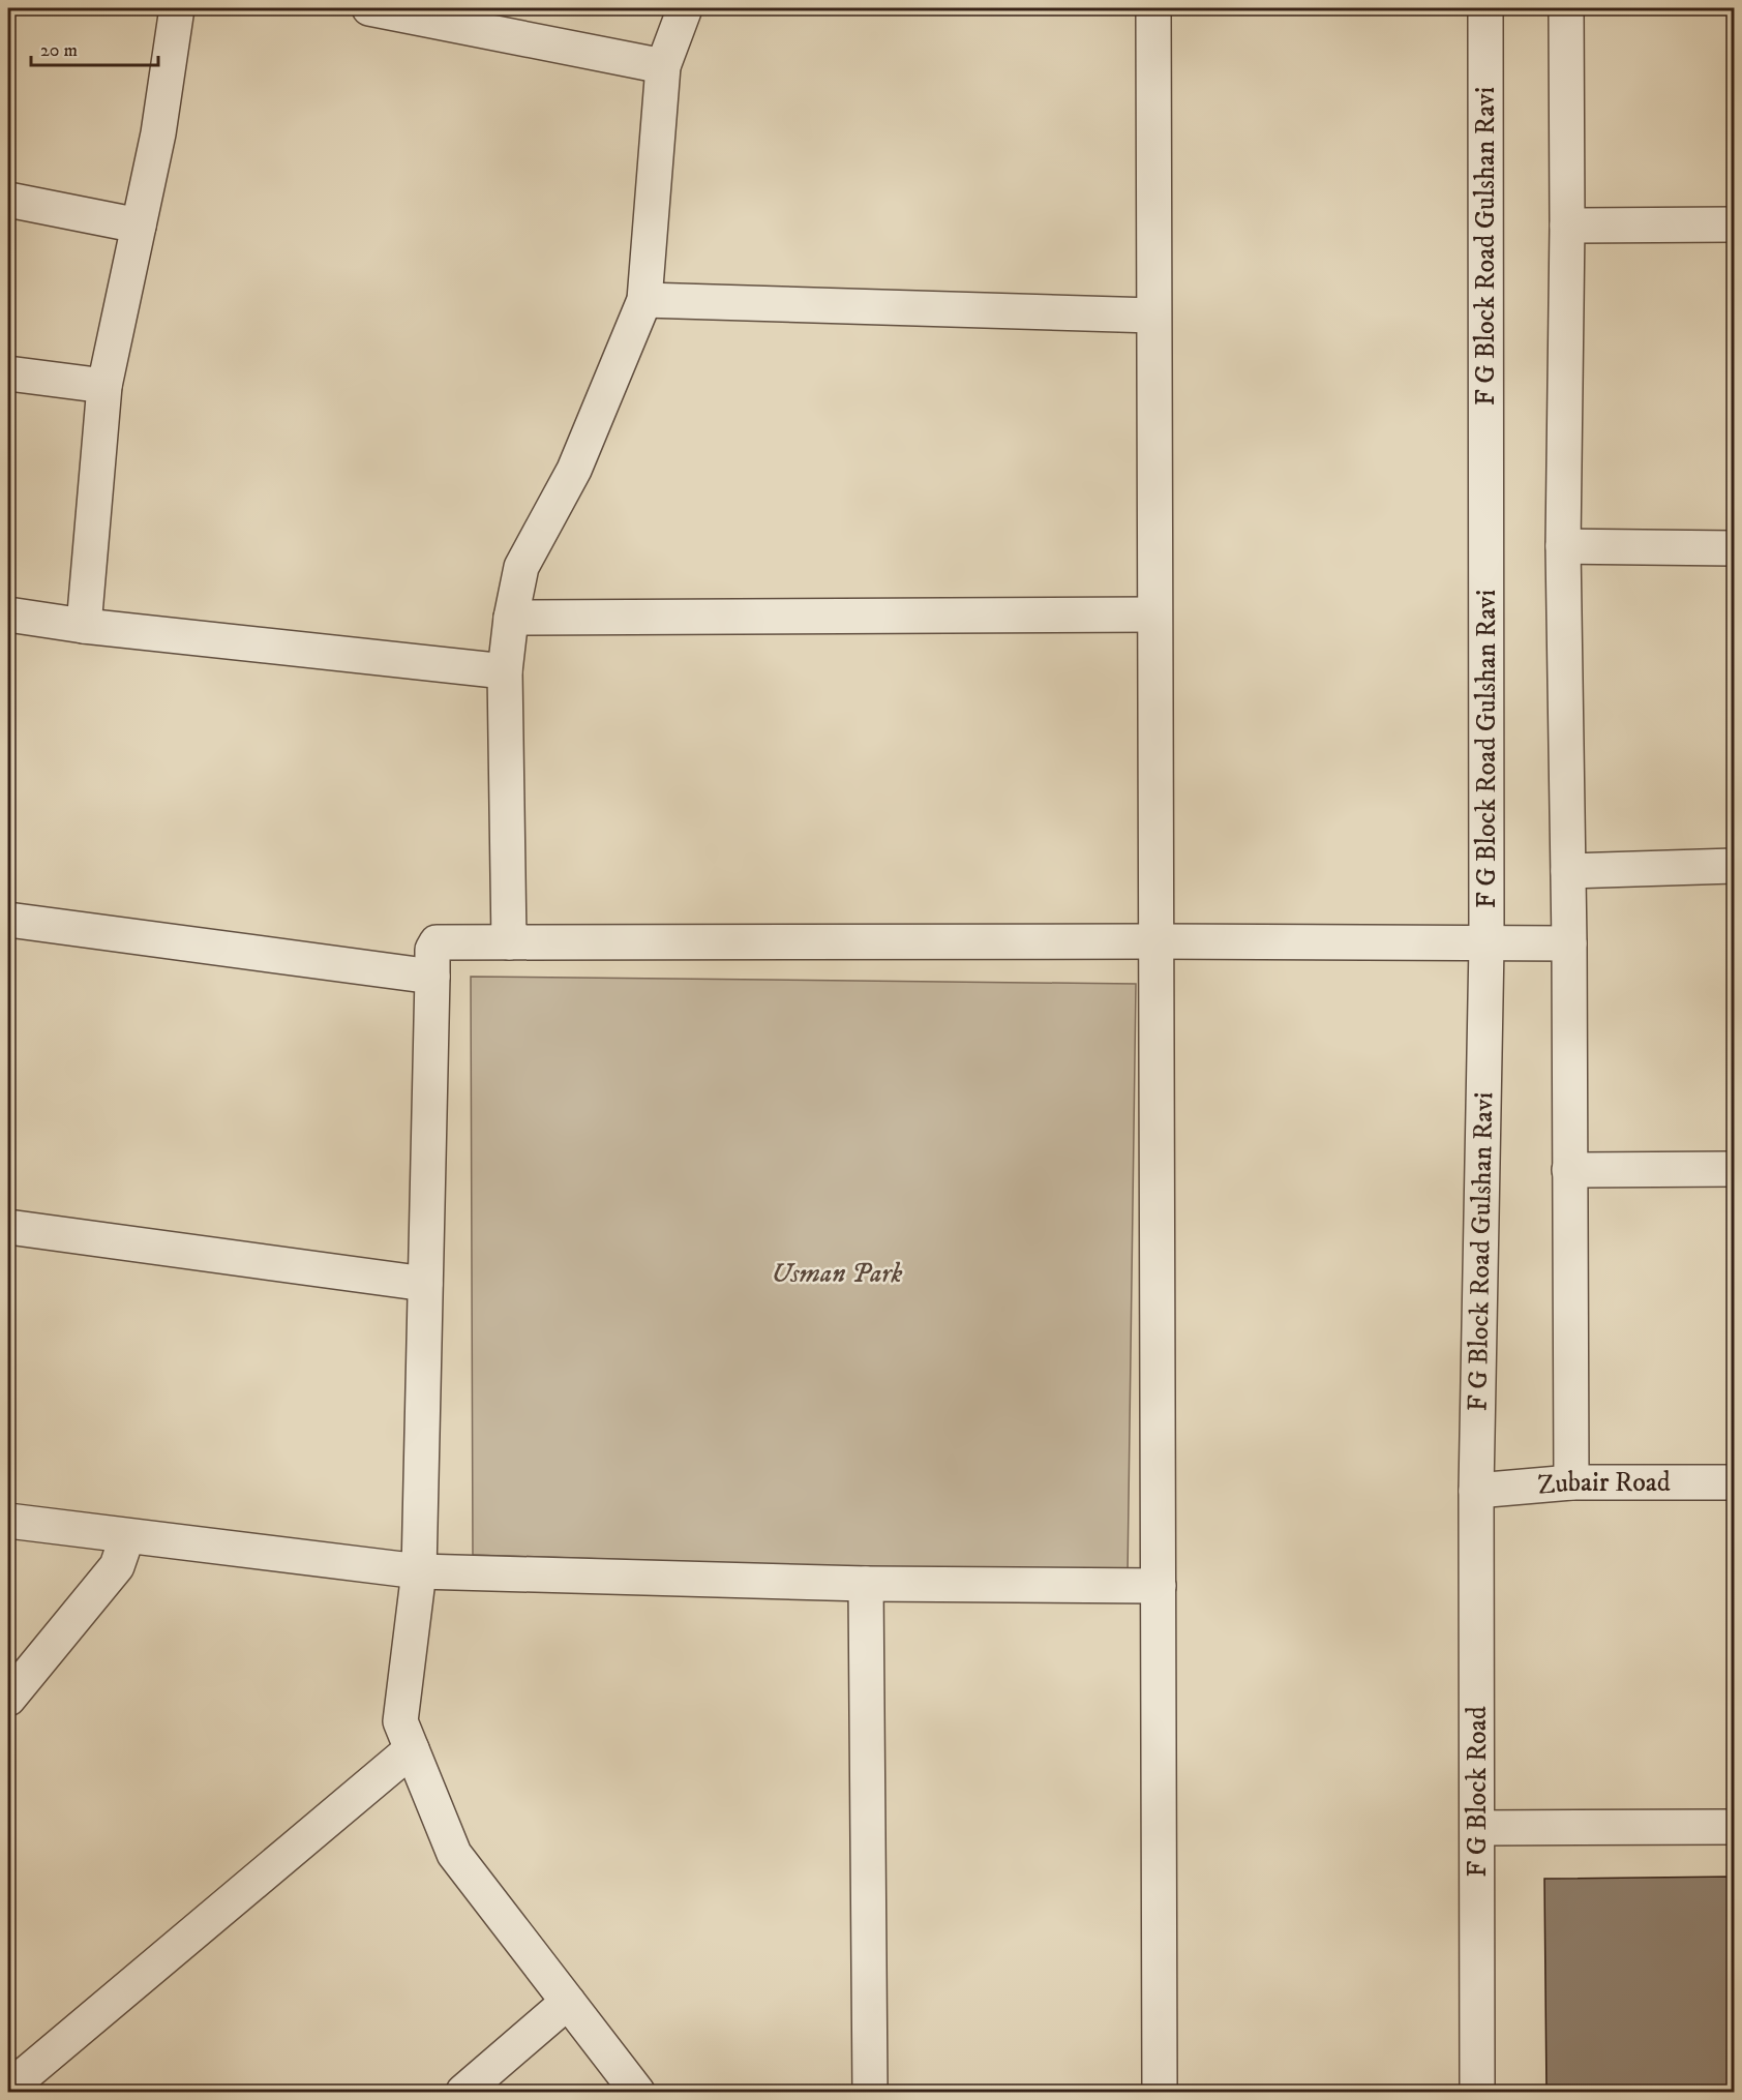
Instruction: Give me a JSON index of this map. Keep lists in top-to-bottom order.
{
  "streets": {
    "street": ["F G Block Road Gulshan Ravi", "Zubair Road", "F G Block Road"]
  },
  "crossings": [
    ["F G Block Road Gulshan Ravi", "Zubair Road"],
    ["F G Block Road Gulshan Ravi", "F G Block Road"],
    ["Zubair Road", "F G Block Road"]
  ],
  "parks": ["Usman Park"],
  "scale_bar": "20 m"
}
